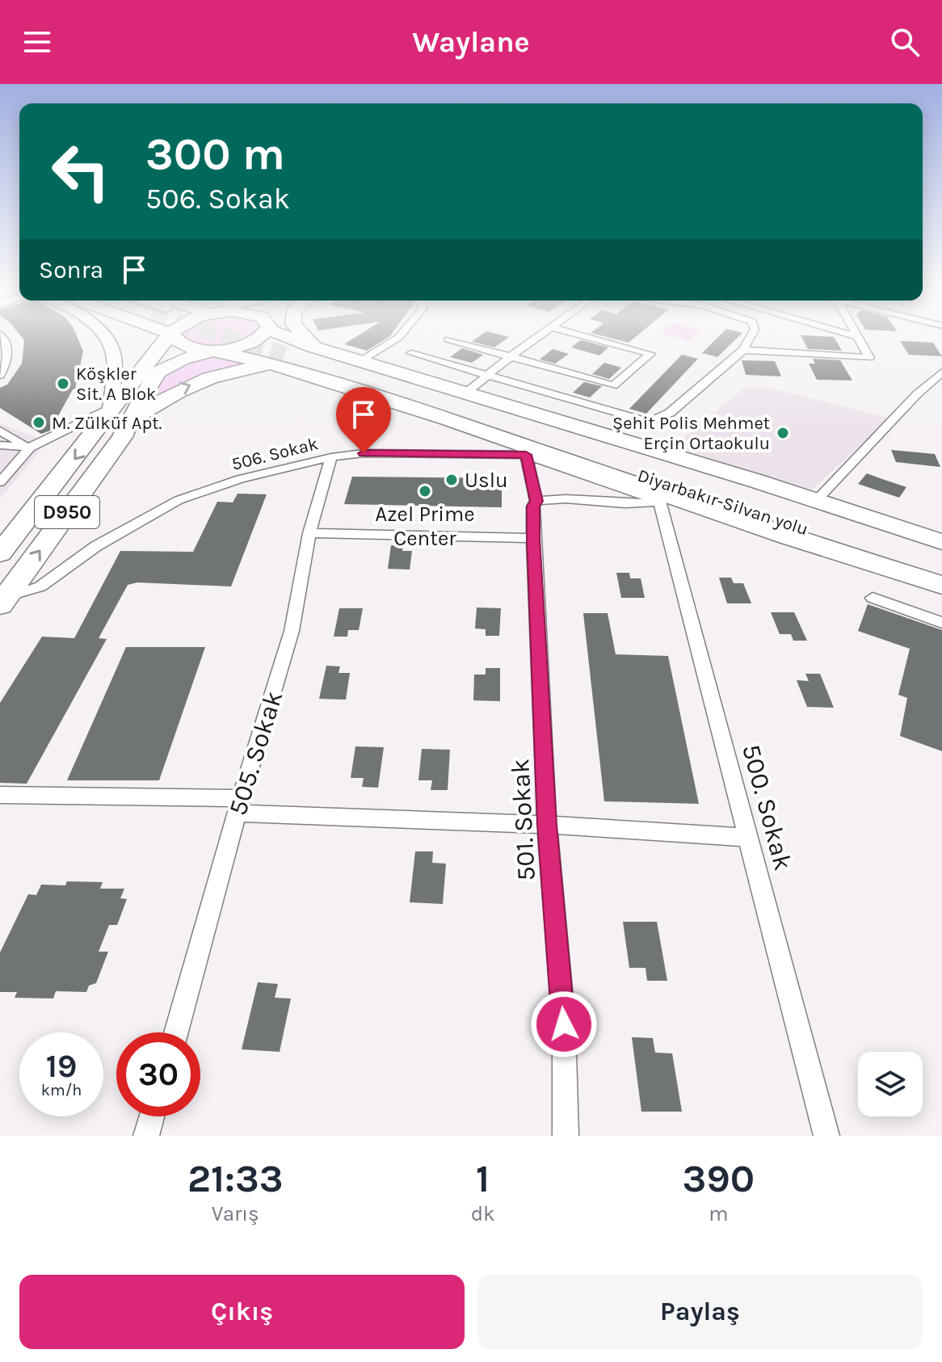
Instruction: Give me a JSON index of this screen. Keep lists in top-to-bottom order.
{
  "streets": {
    "highway": ["Diyarbakır-Silvan yolu", "D950"],
    "street": [
      "506. Sokak",
      "505. Sokak",
      "500. Sokak",
      "501. Sokak"
    ]
  },
  "crossings": [
    ["506. Sokak", "D950"],
    ["506. Sokak", "505. Sokak"],
    ["506. Sokak", "501. Sokak"],
    ["Diyarbakır-Silvan yolu", "500. Sokak"]
  ],
  "places": [
    "Köşkler Sit. A Blok",
    "M. Zülküf Apt.",
    "Şehit Polis Mehmet Erçin Ortaokulu",
    "Uslu",
    "Azel Prime Center"
  ],
  "page": {
    "header": "Waylane",
    "turn": ["300 m", "506. Sokak"],
    "then": "Sonra",
    "speed": "19 km/h",
    "limit": "30",
    "eta": [
      "21:33",
      "Varış",
      "1",
      "dk",
      "390",
      "m"
    ],
    "buttons": ["Çıkış", "Paylaş"]
  }
}
